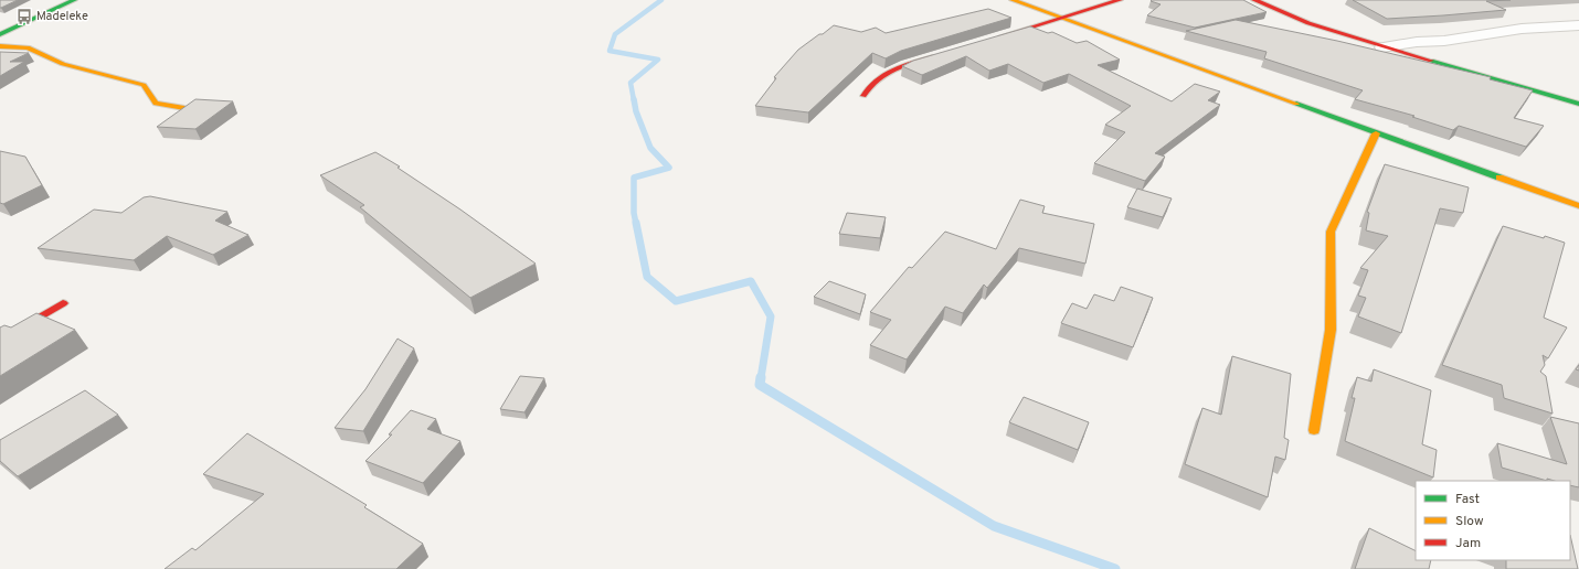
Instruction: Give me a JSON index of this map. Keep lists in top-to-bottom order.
{
  "places": {
    "bus stop": ["Madeleke"]
  },
  "legend": ["Fast", "Slow", "Jam"]
}
